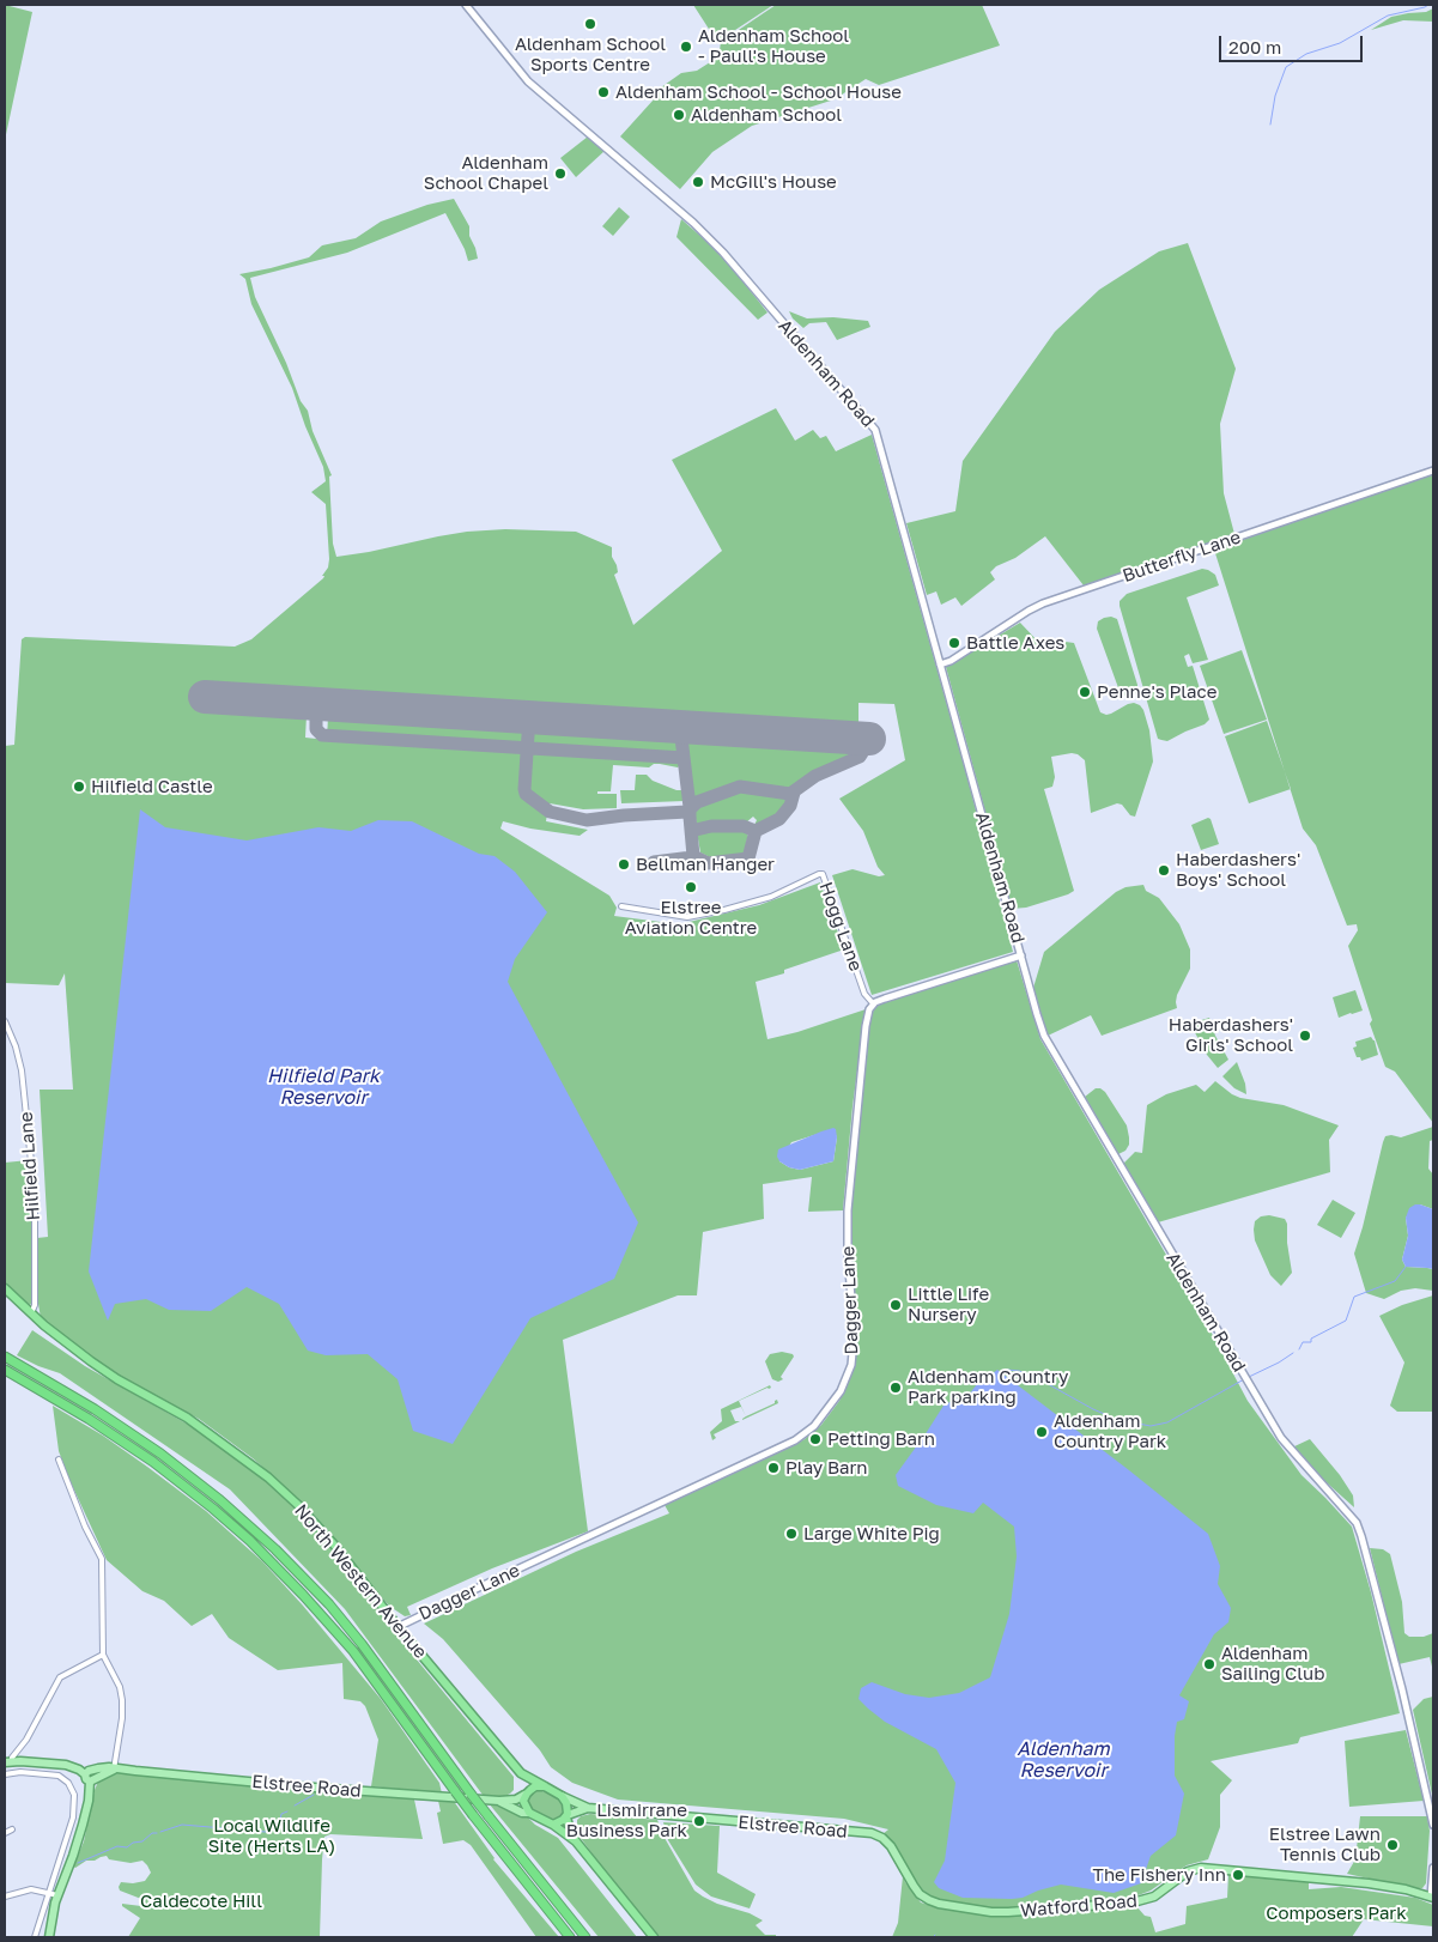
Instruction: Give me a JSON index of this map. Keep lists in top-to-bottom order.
{
  "streets": {
    "highway": ["North Western Avenue"],
    "main road": ["Elstree Road", "Watford Road"],
    "street": [
      "Aldenham Road",
      "Butterfly Lane",
      "Hogg Lane",
      "Hilfield Lane",
      "Dagger Lane"
    ]
  },
  "crossings": [
    ["Aldenham Road", "Butterfly Lane"],
    ["Hogg Lane", "Dagger Lane"],
    ["Hilfield Lane", "North Western Avenue"],
    ["Dagger Lane", "North Western Avenue"],
    ["North Western Avenue", "Elstree Road"],
    ["Elstree Road", "Watford Road"]
  ],
  "water": ["Hilfield Park Reservoir", "Aldenham Reservoir"],
  "parks": ["Local Wildlife Site (Herts LA)", "Caldecote Hill", "Composers Park"],
  "places": [
    "Aldenham School Sports Centre",
    "Aldenham School - Paull's House",
    "Aldenham School - School House",
    "Aldenham School",
    "Aldenham School Chapel",
    "McGill's House",
    "Battle Axes",
    "Penne's Place",
    "Hilfield Castle",
    "Bellman Hanger",
    "Haberdashers' Boys' School",
    "Elstree Aviation Centre",
    "Haberdashers' Girls' School",
    "Little Life Nursery",
    "Aldenham Country Park parking",
    "Aldenham Country Park",
    "Petting Barn",
    "Play Barn",
    "Large White Pig",
    "Aldenham Sailing Club",
    "Lismirrane Business Park",
    "Elstree Lawn Tennis Club",
    "The Fishery Inn"
  ],
  "scale_bar": "200 m"
}
